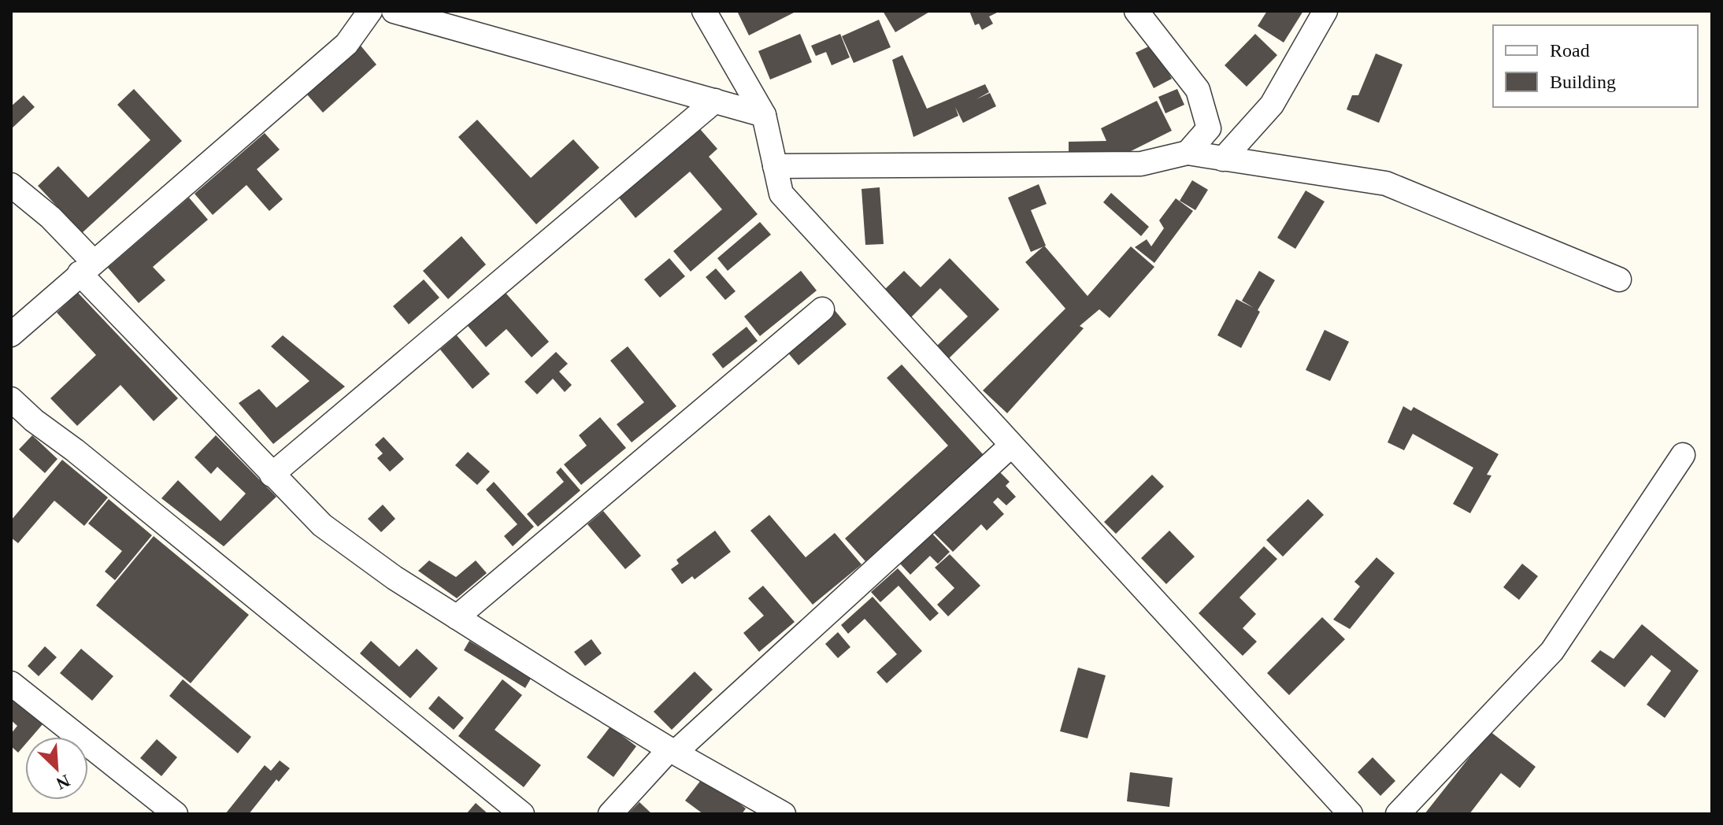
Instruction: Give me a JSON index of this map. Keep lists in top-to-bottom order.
{
  "legend": ["Road", "Building"],
  "north": "bottom right"
}
